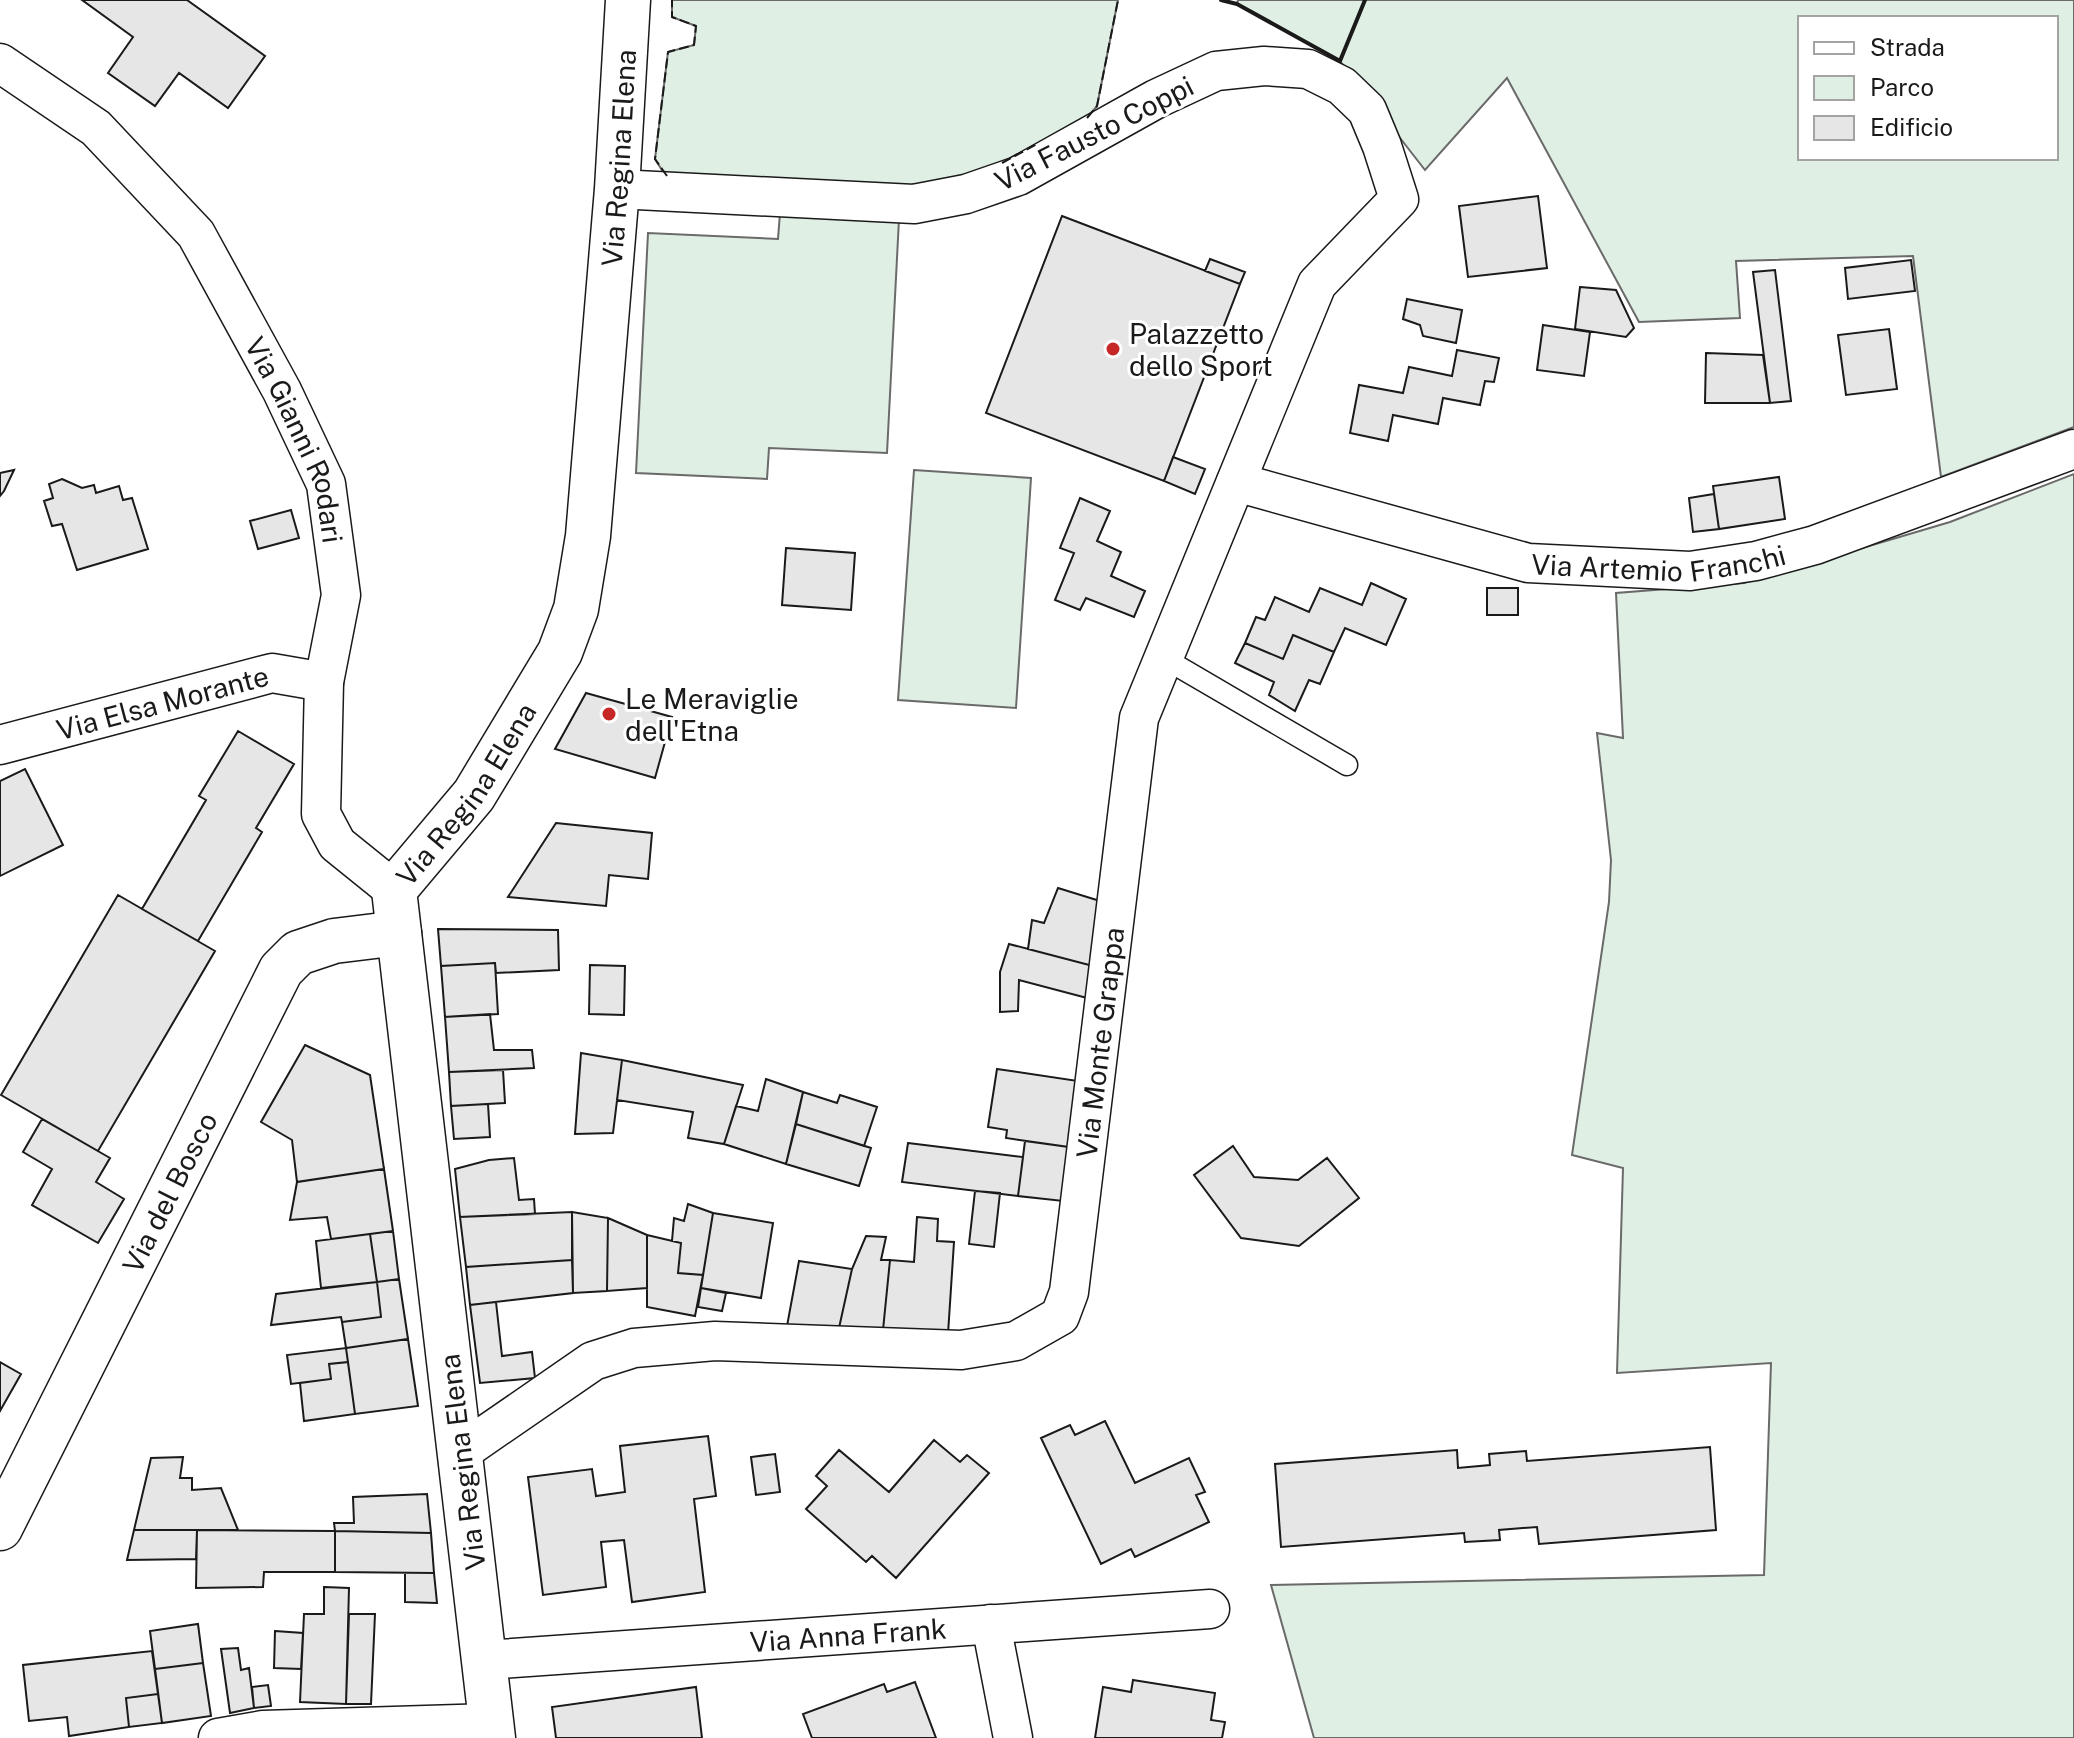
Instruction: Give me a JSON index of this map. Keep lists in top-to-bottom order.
{
  "streets": {
    "street": [
      "Via Fausto Coppi",
      "Via Regina Elena",
      "Via Gianni Rodari",
      "Via Artemio Franchi",
      "Via Elsa Morante",
      "Via Monte Grappa",
      "Via del Bosco",
      "Via Anna Frank"
    ]
  },
  "crossings": [
    ["Via Fausto Coppi", "Via Regina Elena"],
    ["Via Fausto Coppi", "Via Monte Grappa"],
    ["Via Regina Elena", "Via Gianni Rodari"],
    ["Via Regina Elena", "Via Monte Grappa"],
    ["Via Regina Elena", "Via del Bosco"],
    ["Via Regina Elena", "Via Anna Frank"],
    ["Via Gianni Rodari", "Via Elsa Morante"],
    ["Via Artemio Franchi", "Via Monte Grappa"]
  ],
  "places": ["Palazzetto dello Sport", "Le Meraviglie dell'Etna"],
  "legend": ["Strada", "Parco", "Edificio"]
}
